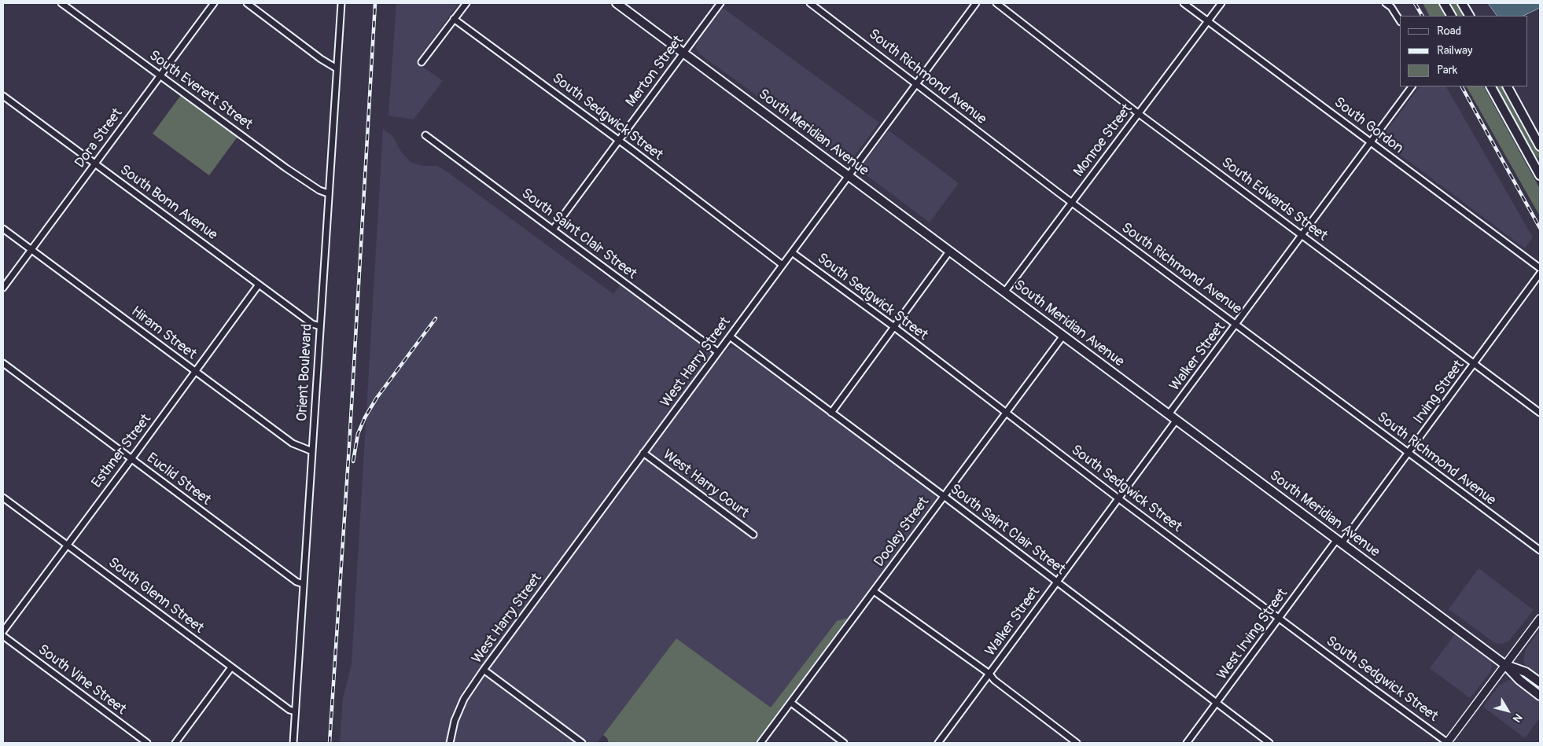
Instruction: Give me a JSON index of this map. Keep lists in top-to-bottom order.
{
  "streets": {
    "main road": ["South Meridian Avenue"],
    "street": [
      "Merton Street",
      "South Richmond Avenue",
      "South Everett Street",
      "South Sedgwick Street",
      "South Gordon",
      "Dora Street",
      "Monroe Street",
      "South Edwards Street",
      "South Bonn Avenue",
      "South Saint Clair Street",
      "Hiram Street",
      "Walker Street",
      "West Harry Street",
      "Orient Boulevard",
      "Irving Street",
      "Esthner Street",
      "Euclid Street",
      "West Harry Court",
      "Dooley Street",
      "South Glenn Street",
      "West Irving Street",
      "South Vine Street"
    ]
  },
  "crossings": [
    ["Merton Street", "South Sedgwick Street"],
    ["Merton Street", "South Meridian Avenue"],
    ["Merton Street", "South Saint Clair Street"],
    ["South Richmond Avenue", "Monroe Street"],
    ["South Richmond Avenue", "Walker Street"],
    ["South Richmond Avenue", "West Harry Street"],
    ["South Richmond Avenue", "Irving Street"],
    ["South Everett Street", "Dora Street"],
    ["South Everett Street", "Orient Boulevard"],
    ["South Sedgwick Street", "Walker Street"],
    ["South Sedgwick Street", "West Harry Street"],
    ["South Sedgwick Street", "Dooley Street"],
    ["South Sedgwick Street", "West Irving Street"],
    ["South Gordon", "Monroe Street"],
    ["South Gordon", "Walker Street"],
    ["South Meridian Avenue", "Monroe Street"],
    ["South Meridian Avenue", "Walker Street"],
    ["South Meridian Avenue", "West Harry Street"],
    ["South Meridian Avenue", "Irving Street"],
    ["South Meridian Avenue", "Dooley Street"],
    ["South Meridian Avenue", "West Irving Street"],
    ["Dora Street", "South Bonn Avenue"],
    ["Dora Street", "Hiram Street"],
    ["Monroe Street", "South Edwards Street"],
    ["South Edwards Street", "Walker Street"],
    ["South Edwards Street", "Irving Street"],
    ["South Bonn Avenue", "Orient Boulevard"],
    ["South Bonn Avenue", "Esthner Street"],
    ["South Saint Clair Street", "Walker Street"],
    ["South Saint Clair Street", "West Harry Street"],
    ["South Saint Clair Street", "Dooley Street"],
    ["South Saint Clair Street", "West Irving Street"],
    ["Hiram Street", "Orient Boulevard"],
    ["Hiram Street", "Esthner Street"],
    ["West Harry Street", "West Harry Court"],
    ["Orient Boulevard", "Euclid Street"],
    ["Orient Boulevard", "South Glenn Street"],
    ["Irving Street", "West Irving Street"],
    ["Esthner Street", "Euclid Street"],
    ["Esthner Street", "South Glenn Street"]
  ],
  "legend": ["Road", "Railway", "Park"],
  "north": "bottom right"
}
